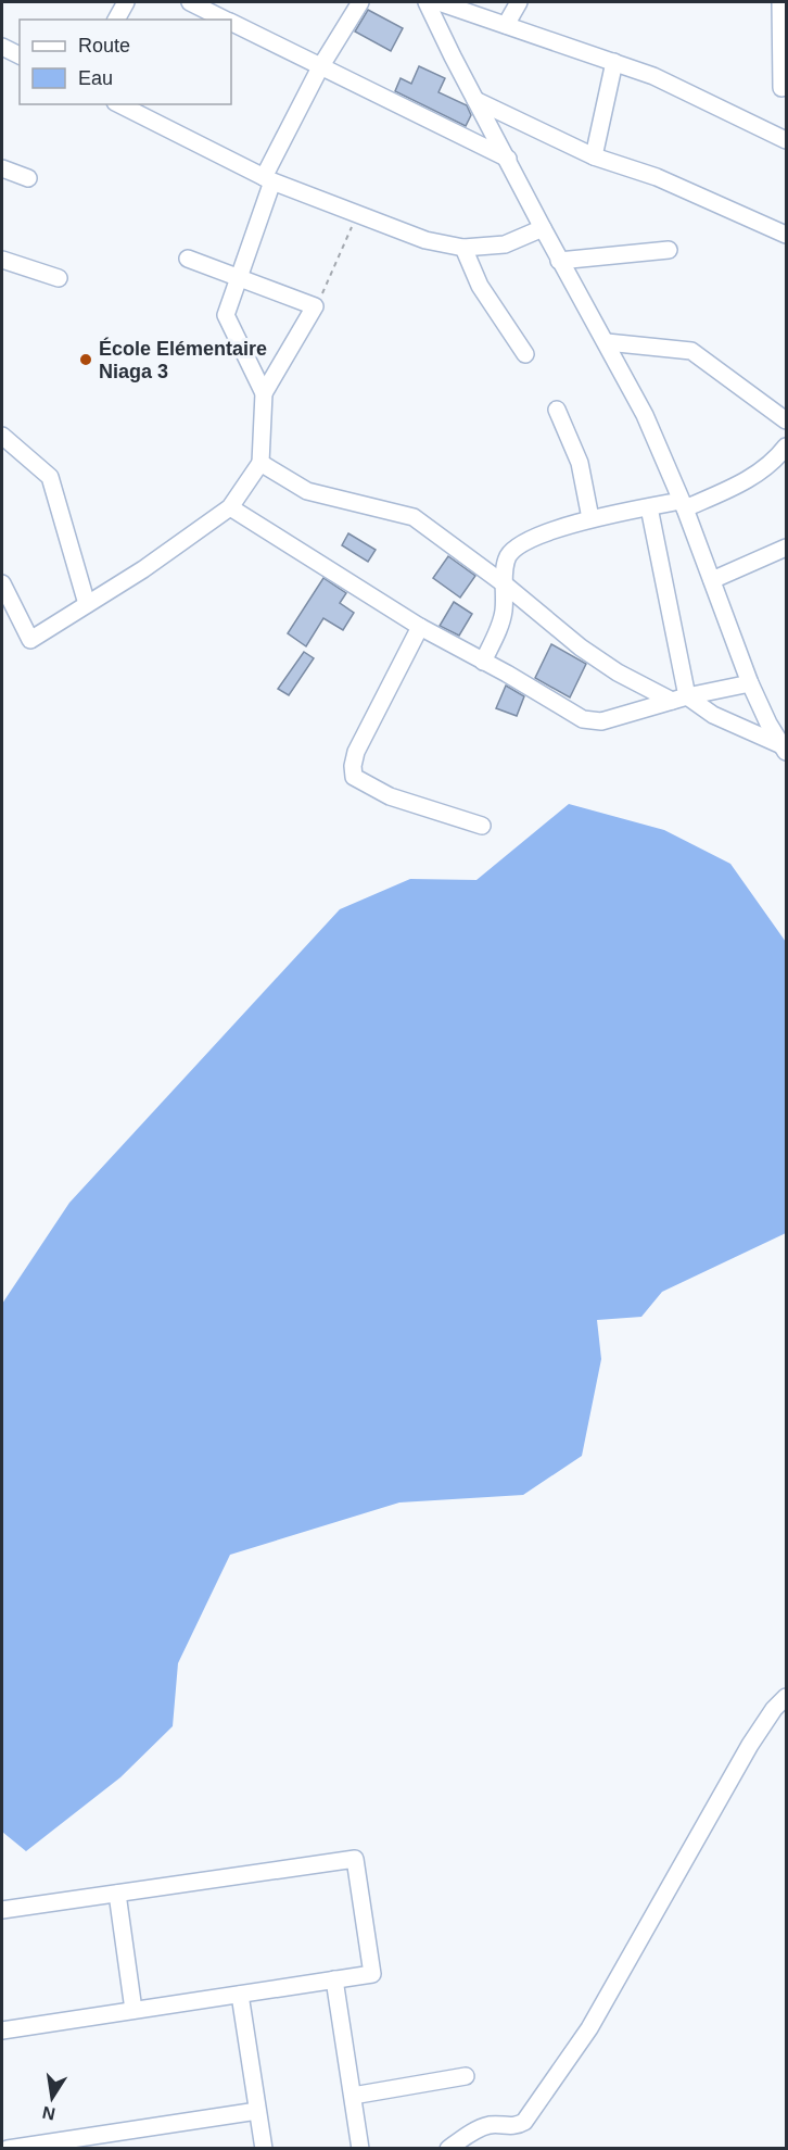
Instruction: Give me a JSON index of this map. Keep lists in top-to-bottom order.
{
  "places": ["École Elémentaire Niaga 3"],
  "legend": ["Route", "Eau"],
  "north": "bottom"
}
